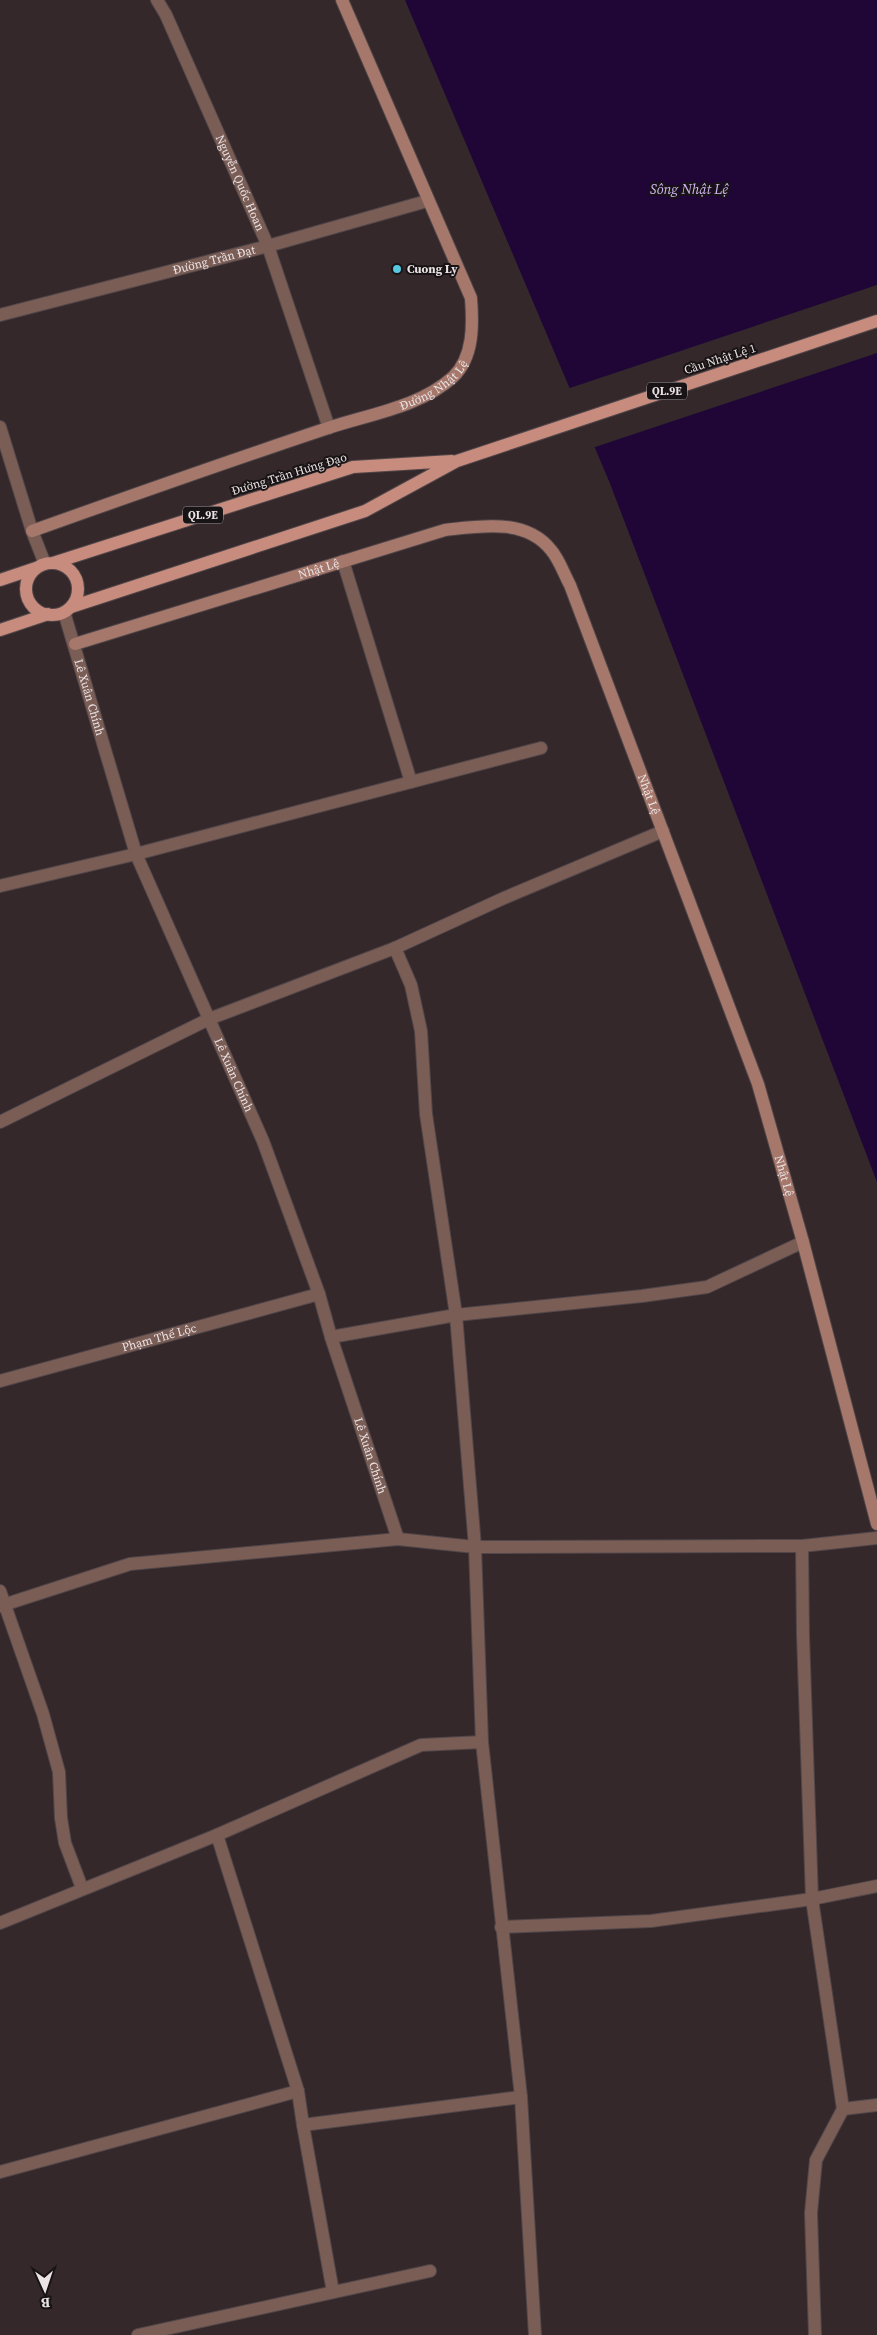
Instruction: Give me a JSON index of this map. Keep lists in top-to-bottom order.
{
  "streets": {
    "main road": ["Cầu Nhật Lệ 1", "QL.9E", "Đường Trần Hưng Đạo"],
    "street": [
      "Nguyễn Quốc Hoan",
      "Đường Trần Đạt",
      "Đường Nhật Lệ",
      "Nhật Lệ",
      "Lê Xuân Chính",
      "Phạm Thế Lộc"
    ]
  },
  "crossings": [
    ["Nguyễn Quốc Hoan", "Đường Trần Đạt"],
    ["Nguyễn Quốc Hoan", "Đường Nhật Lệ"],
    ["Đường Trần Đạt", "Đường Nhật Lệ"],
    ["Cầu Nhật Lệ 1", "QL.9E"],
    ["Cầu Nhật Lệ 1", "Đường Trần Hưng Đạo"],
    ["QL.9E", "Đường Trần Hưng Đạo"],
    ["QL.9E", "Lê Xuân Chính"],
    ["Đường Trần Hưng Đạo", "Lê Xuân Chính"],
    ["Nhật Lệ", "Lê Xuân Chính"],
    ["Lê Xuân Chính", "Phạm Thế Lộc"]
  ],
  "water": ["Sông Nhật Lệ"],
  "places": ["Cuong Ly"],
  "north": "bottom"
}
